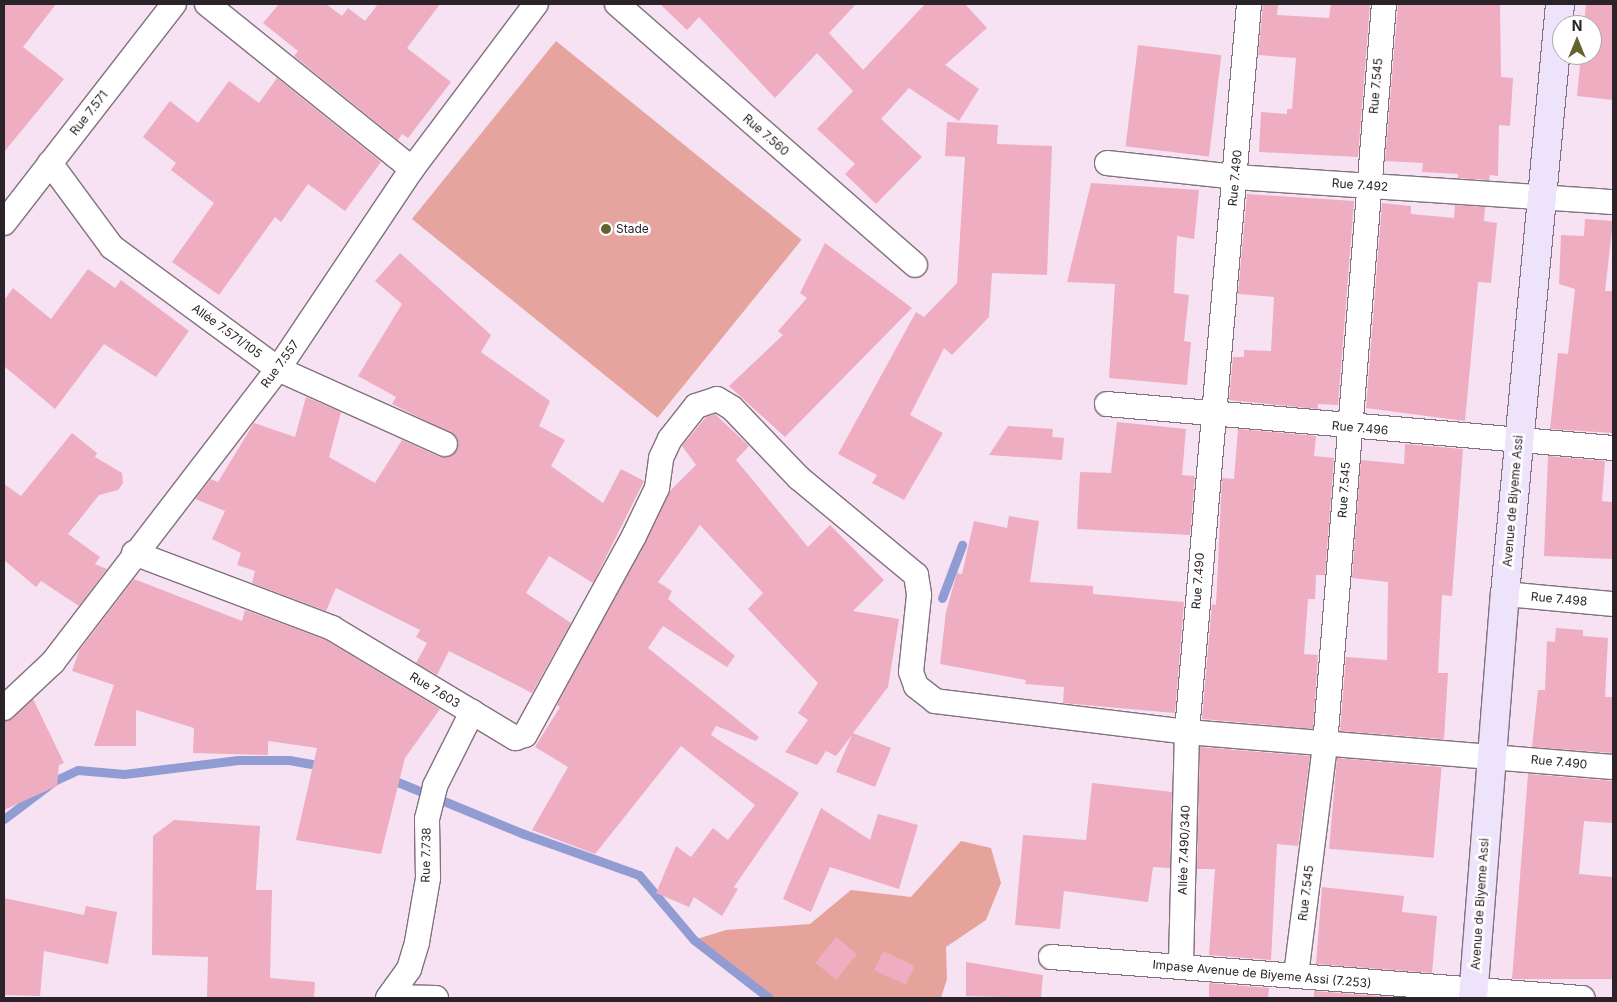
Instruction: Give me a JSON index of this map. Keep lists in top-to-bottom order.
{
  "streets": {
    "main road": ["Avenue de Biyeme Assi"],
    "street": [
      "Rue 7.545",
      "Rue 7.571",
      "Rue 7.560",
      "Rue 7.490",
      "Rue 7.492",
      "Allée 7.571/105",
      "Rue 7.557",
      "Rue 7.496",
      "Rue 7.498",
      "Rue 7.603",
      "Allée 7.490/340",
      "Rue 7.738",
      "Impase Avenue de Biyeme Assi (7.253)"
    ]
  },
  "crossings": [
    ["Rue 7.545", "Rue 7.490"],
    ["Rue 7.545", "Rue 7.492"],
    ["Rue 7.545", "Rue 7.496"],
    ["Rue 7.545", "Impase Avenue de Biyeme Assi (7.253)"],
    ["Rue 7.571", "Allée 7.571/105"],
    ["Rue 7.490", "Rue 7.492"],
    ["Rue 7.490", "Rue 7.496"],
    ["Rue 7.490", "Avenue de Biyeme Assi"],
    ["Rue 7.490", "Rue 7.603"],
    ["Rue 7.490", "Allée 7.490/340"],
    ["Rue 7.492", "Avenue de Biyeme Assi"],
    ["Allée 7.571/105", "Rue 7.557"],
    ["Rue 7.557", "Rue 7.603"],
    ["Rue 7.496", "Avenue de Biyeme Assi"],
    ["Avenue de Biyeme Assi", "Rue 7.498"],
    ["Avenue de Biyeme Assi", "Impase Avenue de Biyeme Assi (7.253)"],
    ["Rue 7.603", "Allée 7.490/340"],
    ["Rue 7.603", "Rue 7.738"],
    ["Allée 7.490/340", "Impase Avenue de Biyeme Assi (7.253)"]
  ],
  "places": ["Stade"],
  "north": "top"
}
